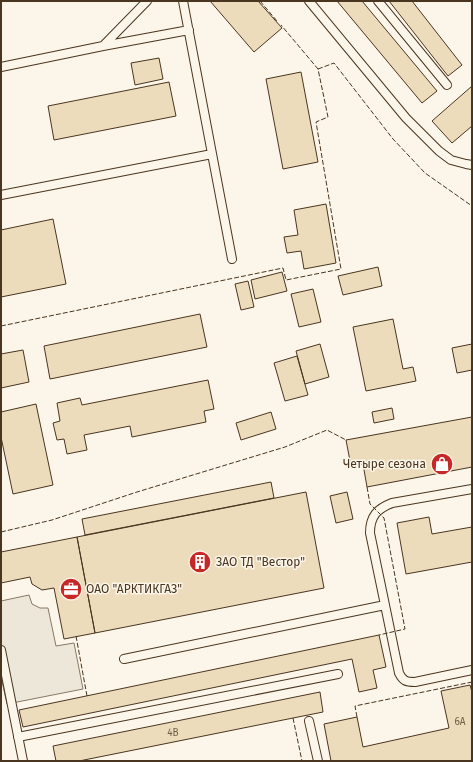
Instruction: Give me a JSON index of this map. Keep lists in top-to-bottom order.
{
  "places": {
    "shop": ["Четыре сезона"],
    "building": ["ЗАО ТД \"Вестор\""],
    "office": ["ОАО \"АРКТИКГАЗ\""]
  },
  "house_numbers": ["6А", "4В"]
}
